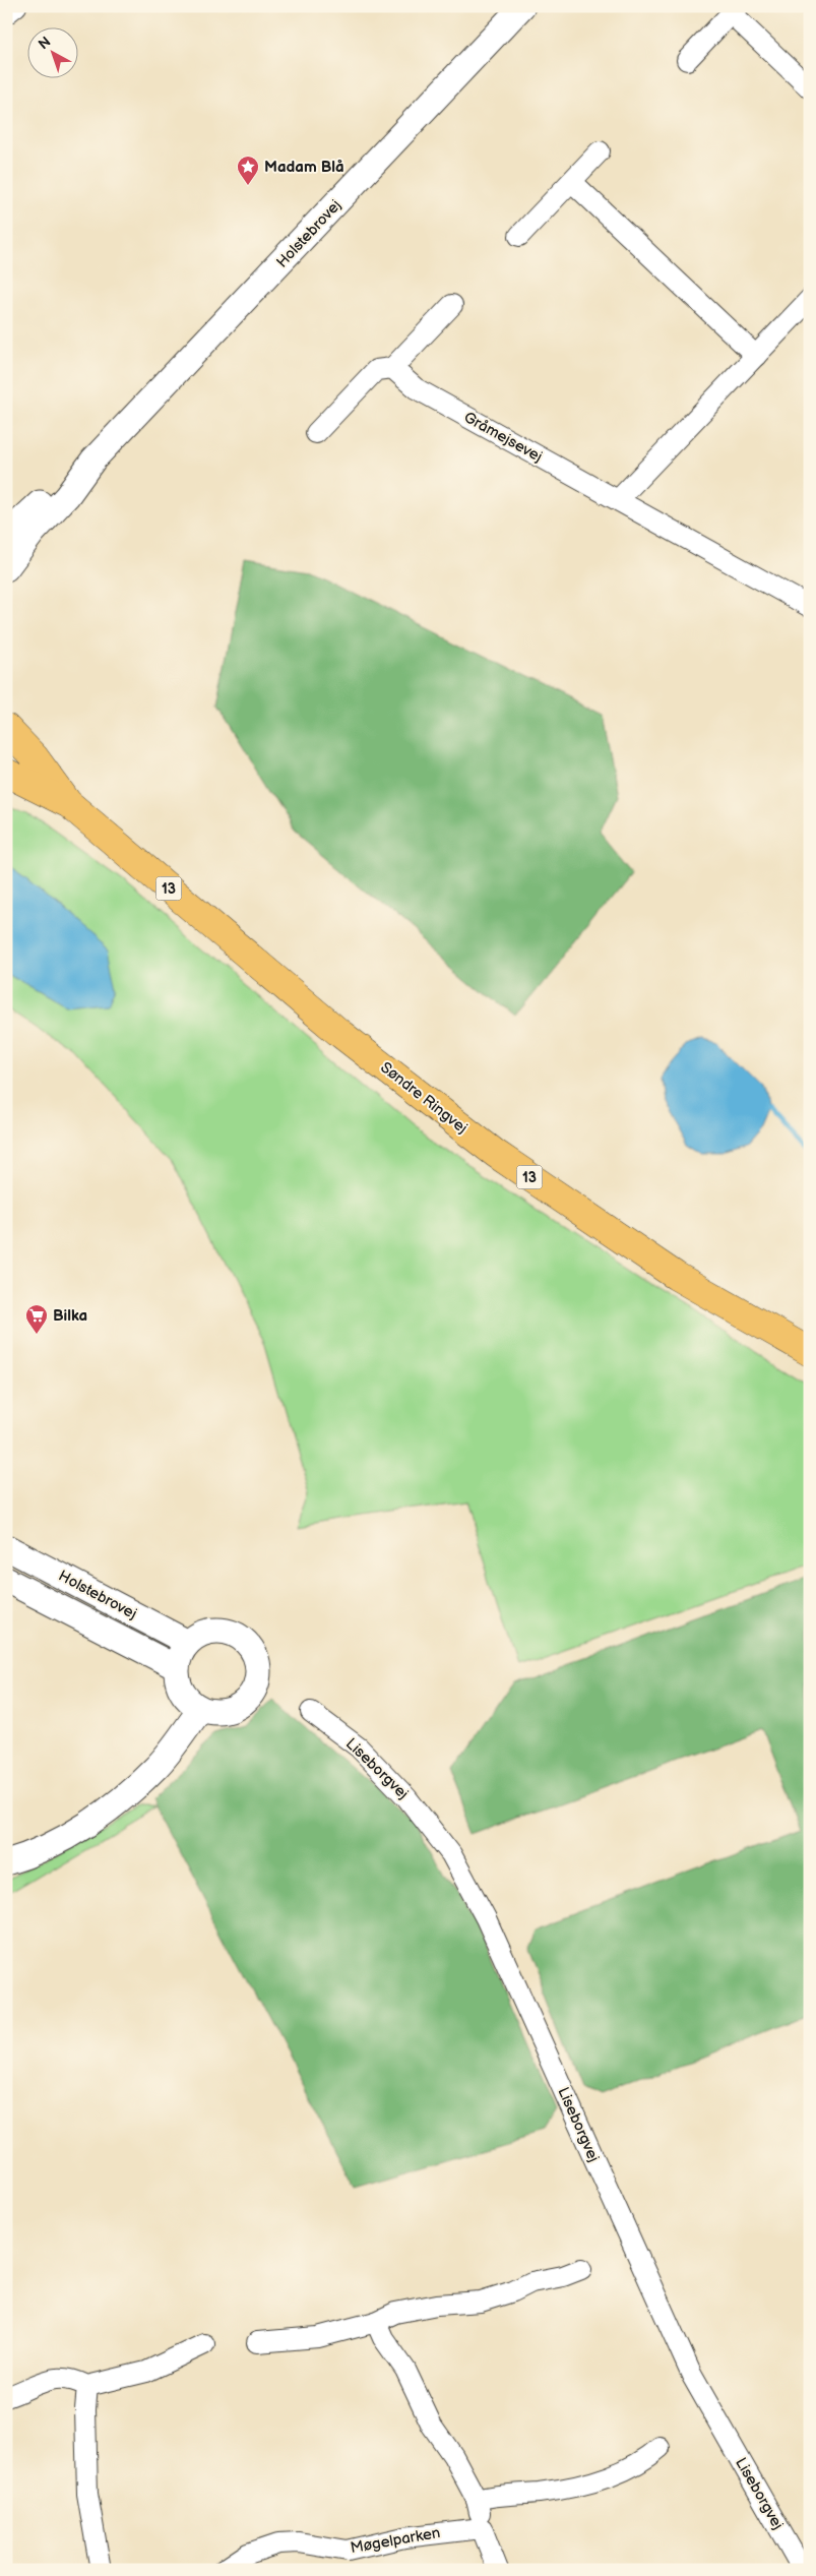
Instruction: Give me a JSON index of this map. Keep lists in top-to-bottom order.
{
  "streets": {
    "main road": ["13", "Søndre Ringvej"],
    "street": [
      "Holstebrovej",
      "Gråmejsevej",
      "Liseborgvej",
      "Møgelparken"
    ]
  },
  "places": {
    "place": ["Madam Blå"],
    "supermarket": ["Bilka"]
  },
  "north": "top left"
}
